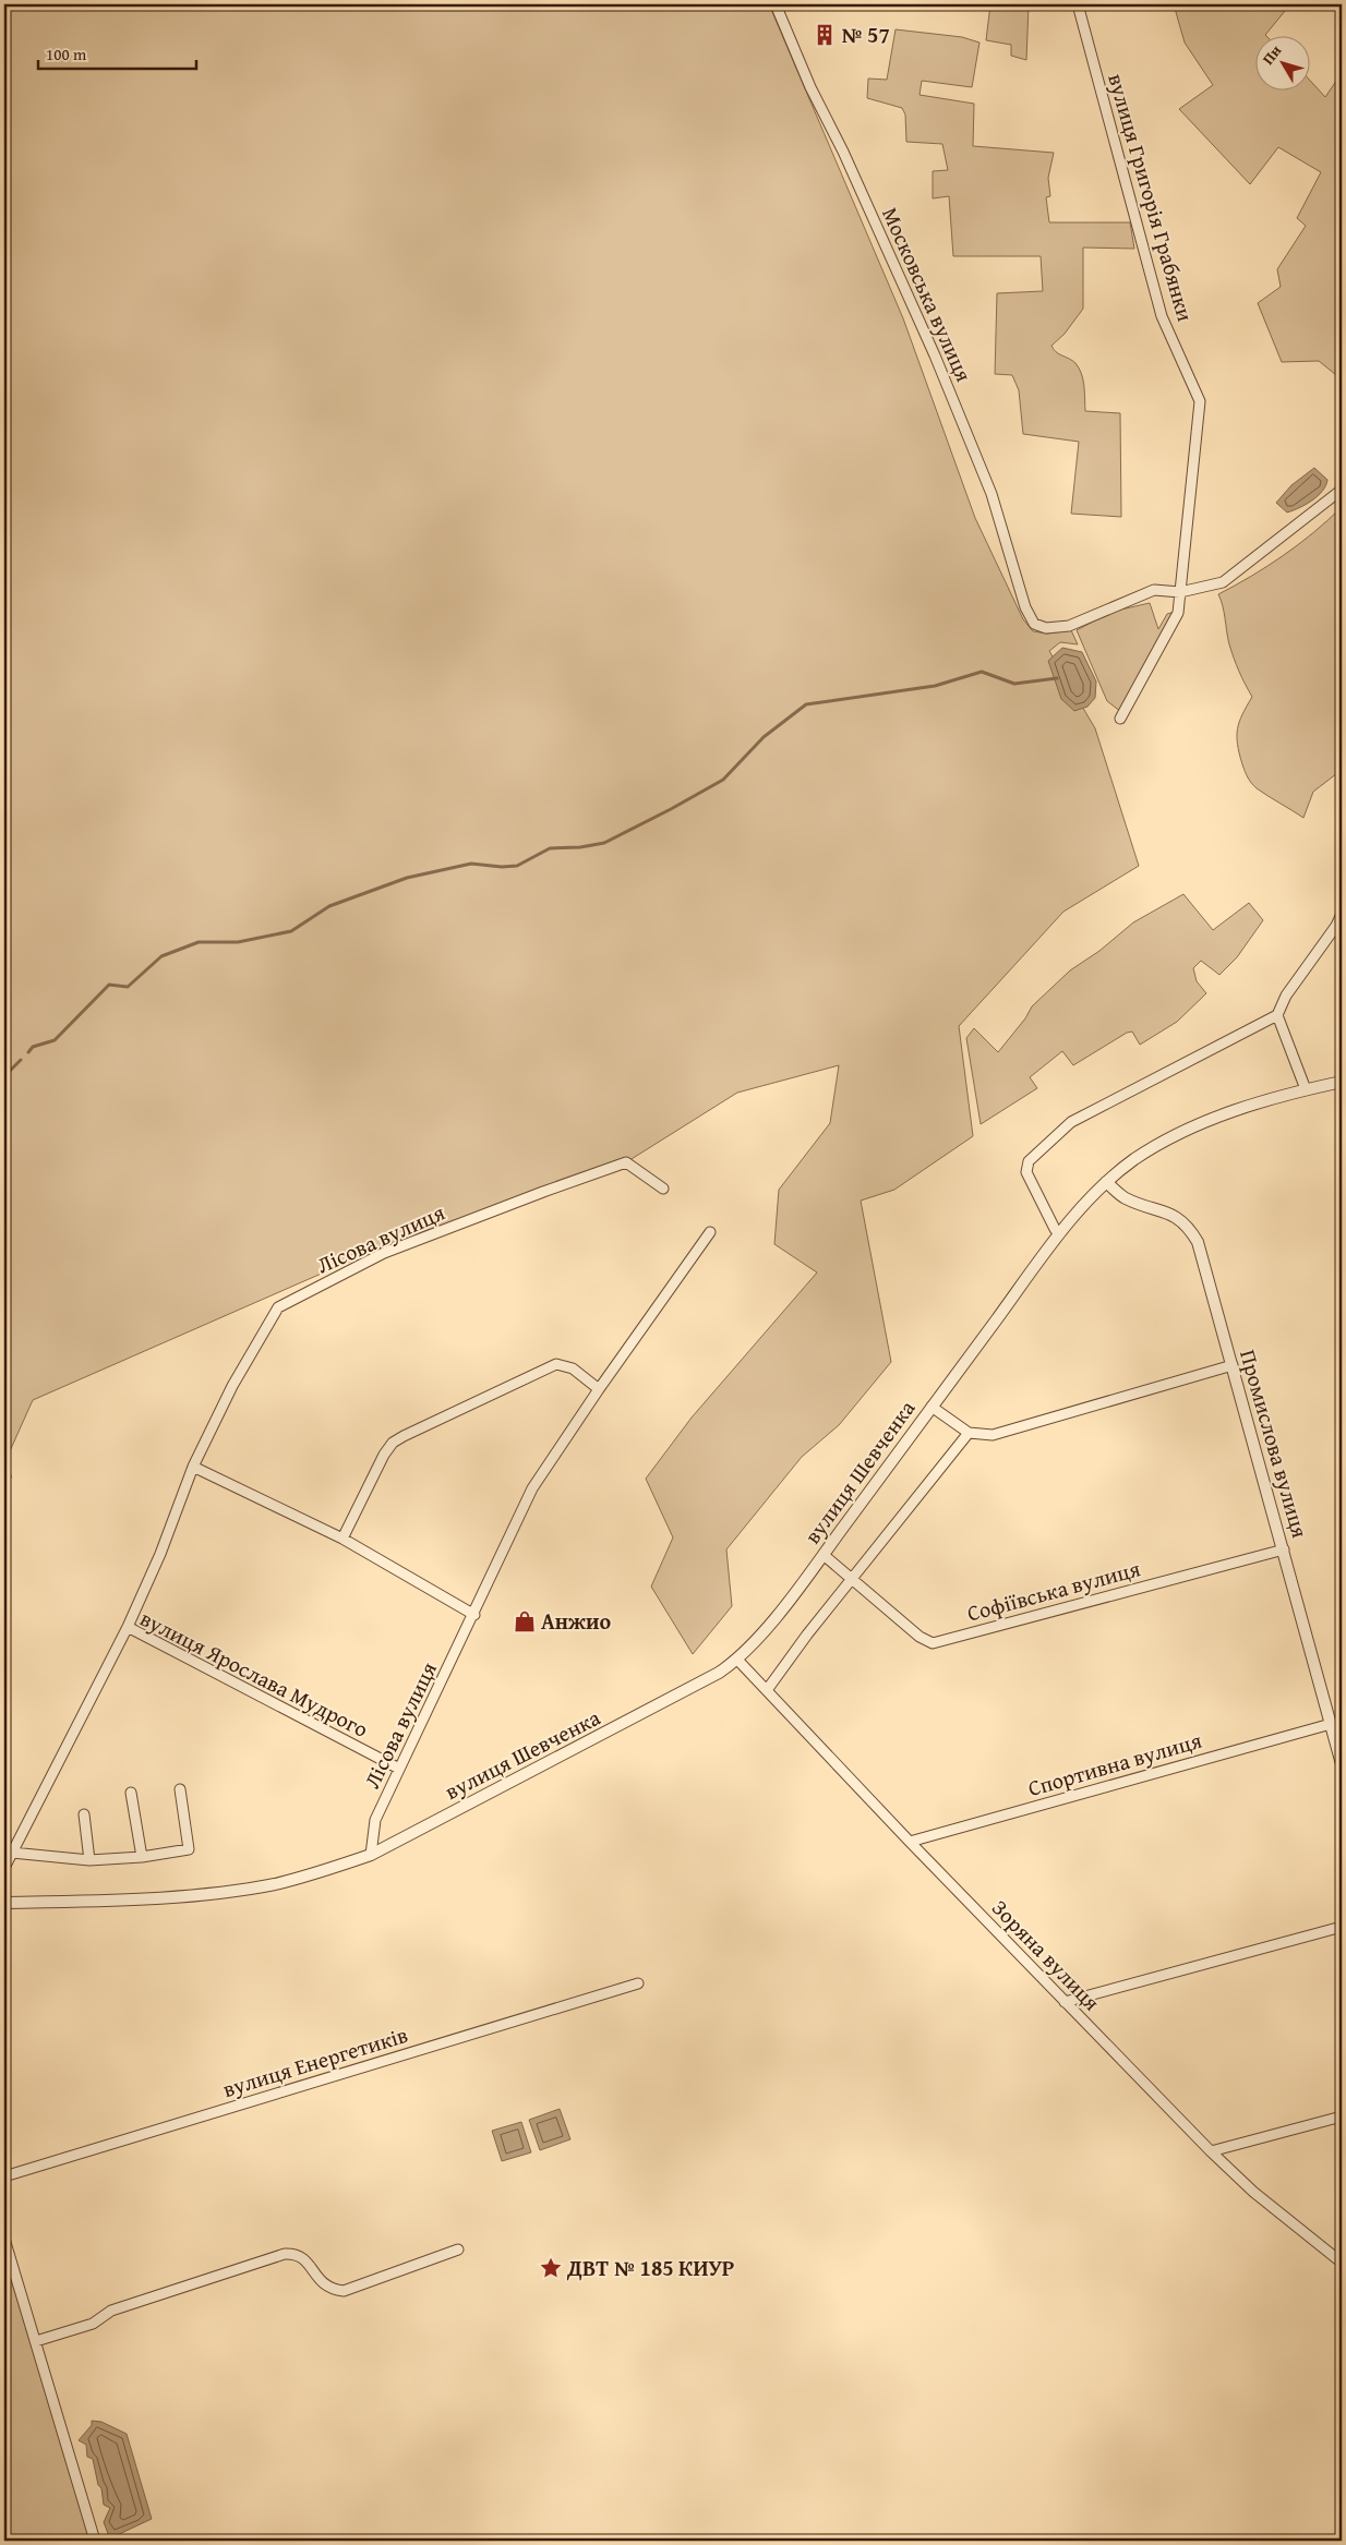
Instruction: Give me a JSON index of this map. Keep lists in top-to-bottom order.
{
  "streets": {
    "street": [
      "вулиця Григорія Грабянки",
      "Московська вулиця",
      "Лісова вулиця",
      "Промислова вулиця",
      "вулиця Шевченка",
      "Софіївська вулиця",
      "вулиця Ярослава Мудрого",
      "Спортивна вулиця",
      "Зоряна вулиця",
      "вулиця Енергетиків"
    ]
  },
  "crossings": [
    ["вулиця Григорія Грабянки", "Московська вулиця"],
    ["Лісова вулиця", "вулиця Шевченка"],
    ["Лісова вулиця", "вулиця Ярослава Мудрого"],
    ["Промислова вулиця", "вулиця Шевченка"],
    ["Промислова вулиця", "Софіївська вулиця"],
    ["Промислова вулиця", "Спортивна вулиця"],
    ["вулиця Шевченка", "Софіївська вулиця"],
    ["вулиця Шевченка", "Зоряна вулиця"],
    ["Спортивна вулиця", "Зоряна вулиця"]
  ],
  "places": {
    "building": ["№ 57"],
    "shop": ["Анжио"],
    "place": ["ДВТ № 185 КИУР"]
  },
  "scale_bar": "100 m",
  "north": "top left"
}
